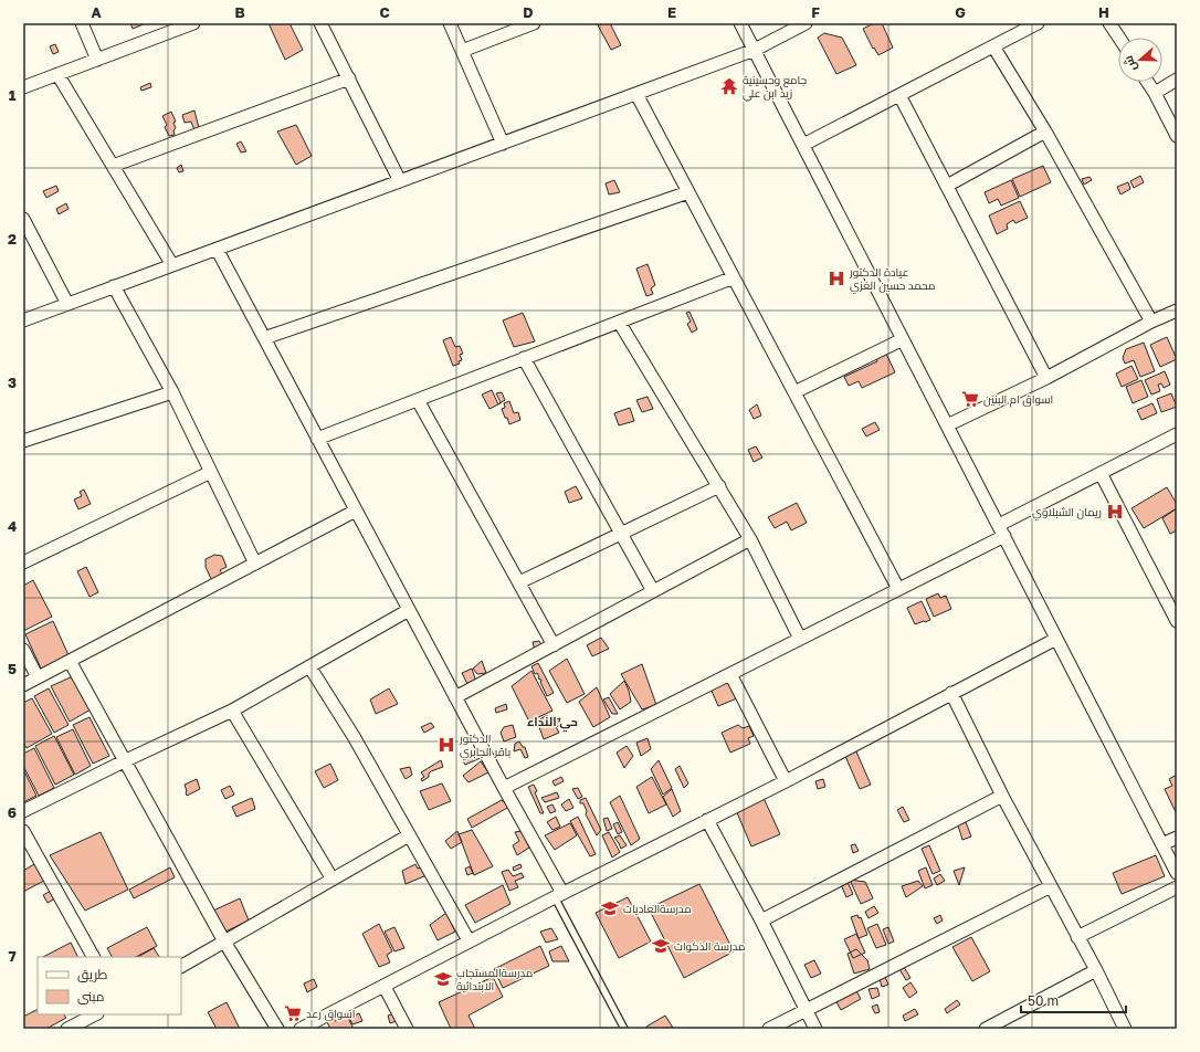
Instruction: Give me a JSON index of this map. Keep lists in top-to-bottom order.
{
  "districts": ["حي النداء"],
  "places": {
    "temple": ["جامع وحسينية زيد ابن علي"],
    "hospital": ["عيادة الدكتور محمد حسين الغزي", "ريمان الشبلاوي", "الدكتور باقر الجابري"],
    "supermarket": ["اسواق ام البنين", "اسواق رعد"],
    "school or university": ["مدرسةالعاديات", "مدرسة الذكوات", "مدرسةالمستجاب الابتدائية"]
  },
  "legend": ["طريق", "مبنى"],
  "scale_bar": "50 m",
  "north": "left",
  "grid": {
    "columns": [
      "A",
      "B",
      "C",
      "D",
      "E",
      "F",
      "G",
      "H"
    ],
    "rows": [
      "1",
      "2",
      "3",
      "4",
      "5",
      "6",
      "7"
    ]
  }
}
